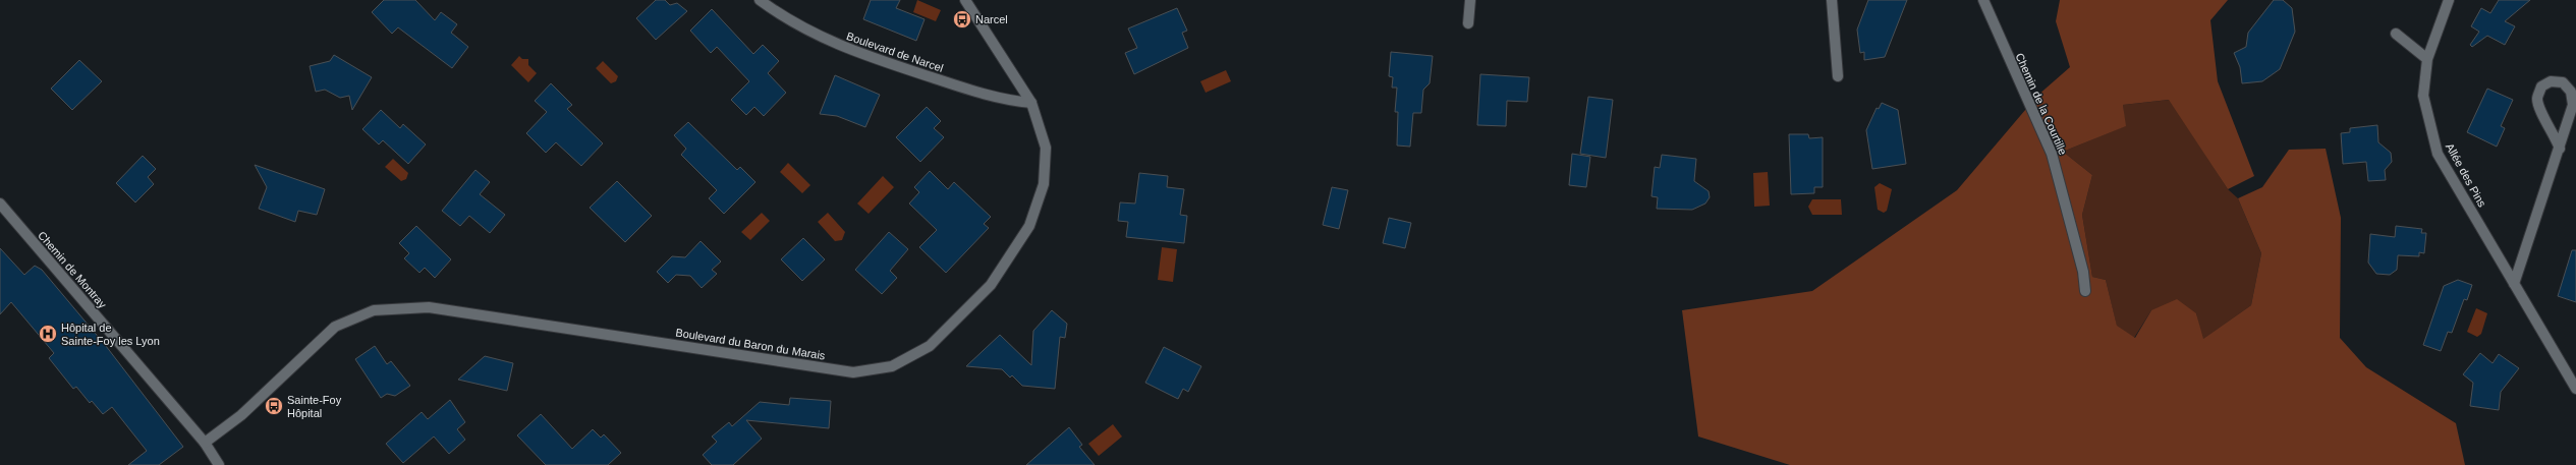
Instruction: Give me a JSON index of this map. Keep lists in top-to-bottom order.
{
  "streets": {
    "street": [
      "Boulevard de Narcel",
      "Chemin de la Courtille",
      "Allée des Pins",
      "Chemin de Montray",
      "Boulevard du Baron du Marais"
    ]
  },
  "crossings": [
    ["Boulevard de Narcel", "Boulevard du Baron du Marais"],
    ["Chemin de Montray", "Boulevard du Baron du Marais"]
  ],
  "places": {
    "bus stop": ["Narcel", "Sainte-Foy Hôpital"],
    "hospital": ["Hôpital de Sainte-Foy les Lyon"]
  }
}
